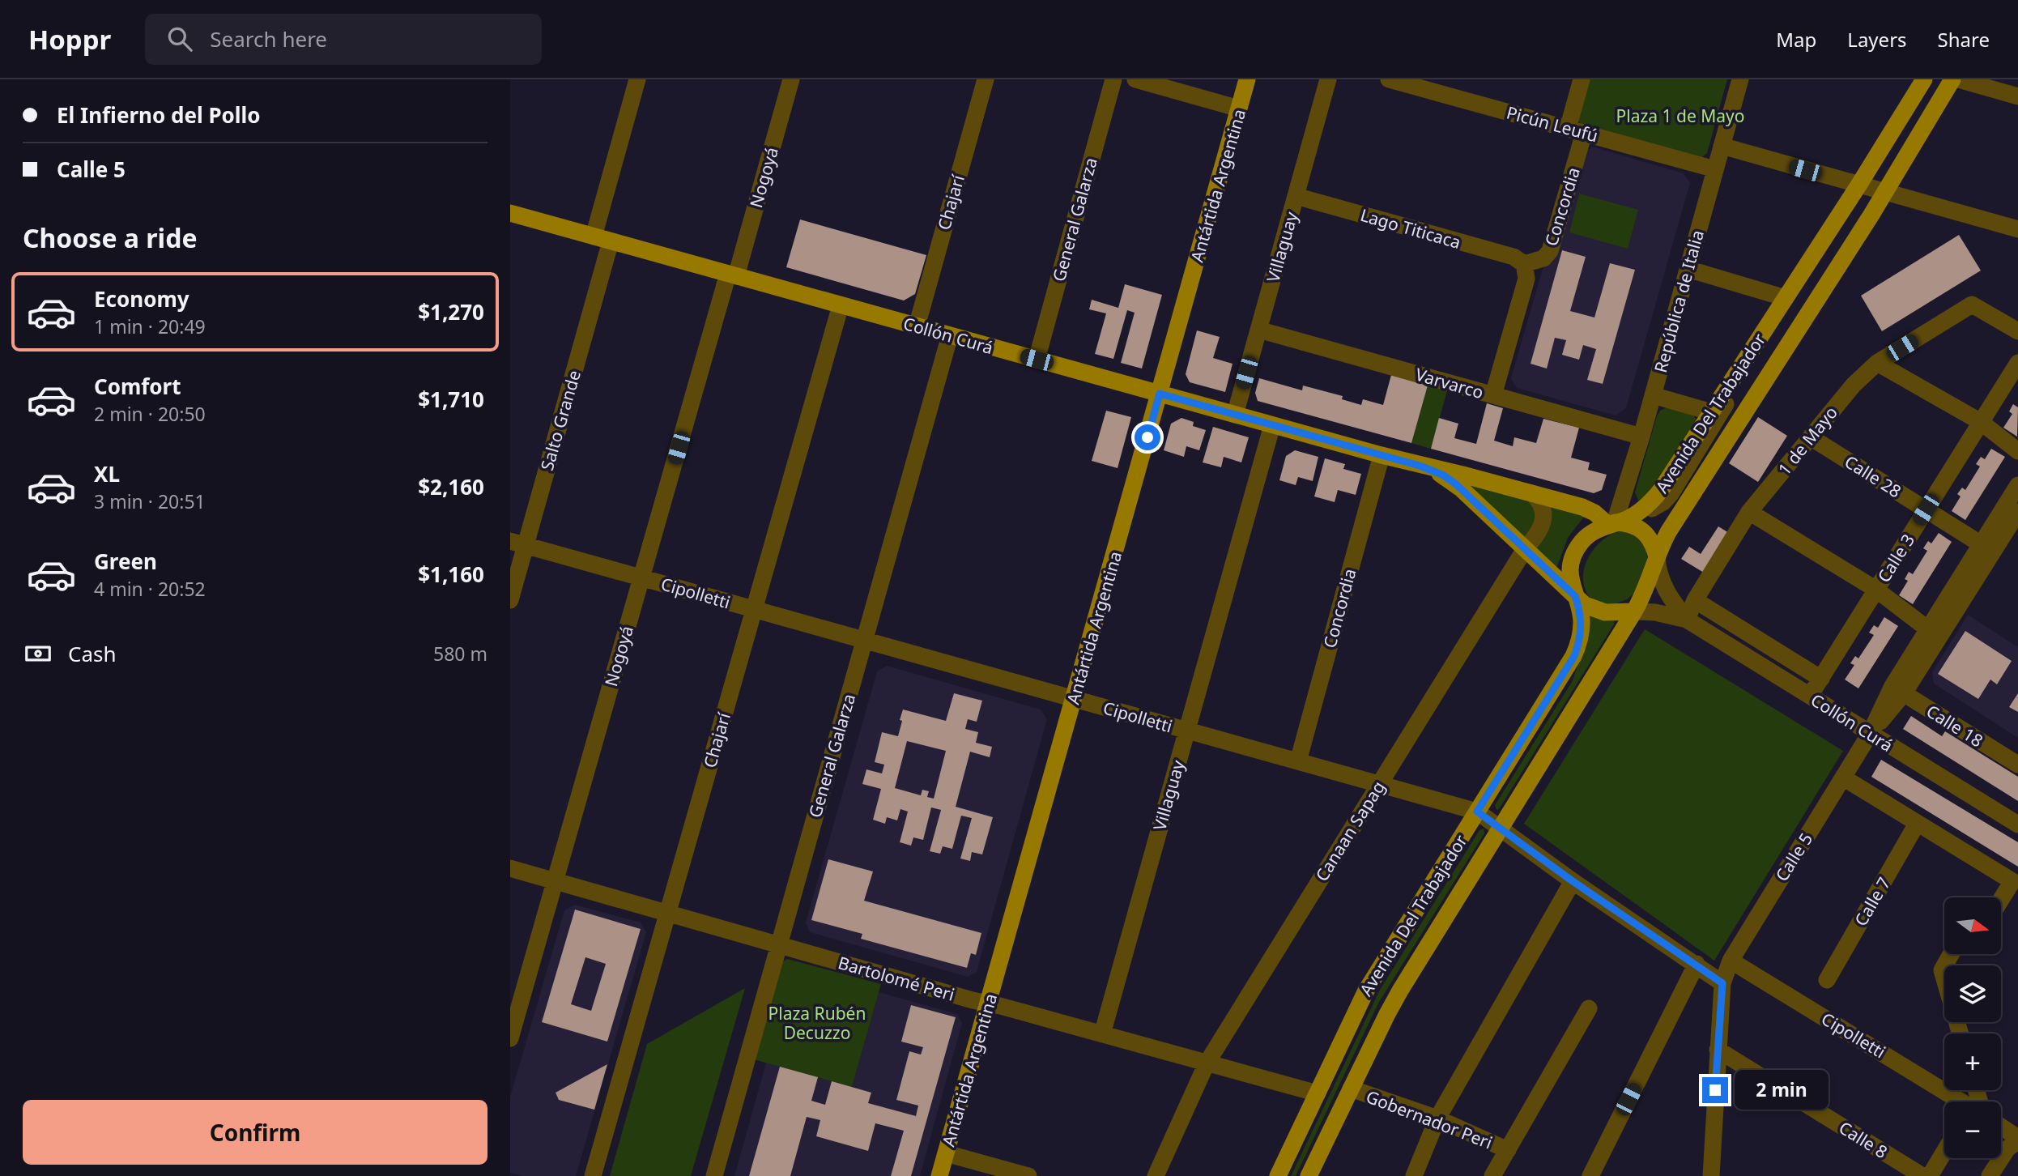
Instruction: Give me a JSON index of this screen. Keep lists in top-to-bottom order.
{
  "streets": {
    "main road": ["Antártida Argentina", "Collón Curá", "Avenida Del Trabajador"],
    "street": [
      "Picún Leufú",
      "Nogoyá",
      "Chajarí",
      "Concordia",
      "General Galarza",
      "Lago Titicaca",
      "Villaguay",
      "República de Italia",
      "Varvarco",
      "Salto Grande",
      "1 de Mayo",
      "Calle 28",
      "Calle 3",
      "Cipolletti",
      "Calle 18",
      "Canaan Sapag",
      "Calle 5",
      "Calle 7",
      "Bartolomé Peri",
      "Gobernador Peri",
      "Calle 8"
    ]
  },
  "crossings": [
    ["Picún Leufú", "Concordia"],
    ["Picún Leufú", "República de Italia"],
    ["Nogoyá", "Collón Curá"],
    ["Nogoyá", "Cipolletti"],
    ["Nogoyá", "Bartolomé Peri"],
    ["Antártida Argentina", "Collón Curá"],
    ["Antártida Argentina", "Cipolletti"],
    ["Antártida Argentina", "Bartolomé Peri"],
    ["Chajarí", "Collón Curá"],
    ["Chajarí", "Cipolletti"],
    ["Chajarí", "Bartolomé Peri"],
    ["Concordia", "Lago Titicaca"],
    ["Concordia", "Collón Curá"],
    ["Concordia", "Cipolletti"],
    ["General Galarza", "Collón Curá"],
    ["General Galarza", "Cipolletti"],
    ["General Galarza", "Bartolomé Peri"],
    ["Lago Titicaca", "Villaguay"],
    ["Villaguay", "Collón Curá"],
    ["Villaguay", "Varvarco"],
    ["Villaguay", "Cipolletti"],
    ["Villaguay", "Bartolomé Peri"],
    ["República de Italia", "Collón Curá"],
    ["República de Italia", "Varvarco"],
    ["República de Italia", "Avenida Del Trabajador"],
    ["Collón Curá", "Avenida Del Trabajador"],
    ["Collón Curá", "Salto Grande"],
    ["Collón Curá", "1 de Mayo"],
    ["Collón Curá", "Calle 3"],
    ["Collón Curá", "Canaan Sapag"],
    ["Collón Curá", "Calle 5"],
    ["Avenida Del Trabajador", "Cipolletti"],
    ["Avenida Del Trabajador", "Bartolomé Peri"],
    ["Avenida Del Trabajador", "Gobernador Peri"],
    ["Salto Grande", "Cipolletti"],
    ["1 de Mayo", "Calle 28"],
    ["Calle 28", "Calle 3"],
    ["Calle 28", "Calle 5"],
    ["Cipolletti", "Canaan Sapag"],
    ["Cipolletti", "Calle 5"],
    ["Calle 18", "Calle 5"],
    ["Canaan Sapag", "Bartolomé Peri"],
    ["Calle 5", "Calle 8"]
  ],
  "parks": ["Plaza 1 de Mayo", "Plaza Rubén Decuzzo"],
  "north": "right",
  "page": {
    "header": "Hoppr",
    "search": "Search here",
    "nav": ["Map", "Layers", "Share"],
    "banner": ["El Infierno del Pollo", "Calle 5"],
    "heading": "Choose a ride",
    "list": [
      {
        "name": "Economy",
        "note": "1 min · 20:49",
        "value": "$1,270"
      },
      {
        "name": "Comfort",
        "note": "2 min · 20:50",
        "value": "$1,710"
      },
      {
        "name": "XL",
        "note": "3 min · 20:51",
        "value": "$2,160"
      },
      {
        "name": "Green",
        "note": "4 min · 20:52",
        "value": "$1,160"
      }
    ],
    "pay": ["Cash", "580 m"],
    "map_buttons": ["+", "−"],
    "bubble": "2 min",
    "buttons": "Confirm"
  }
}
